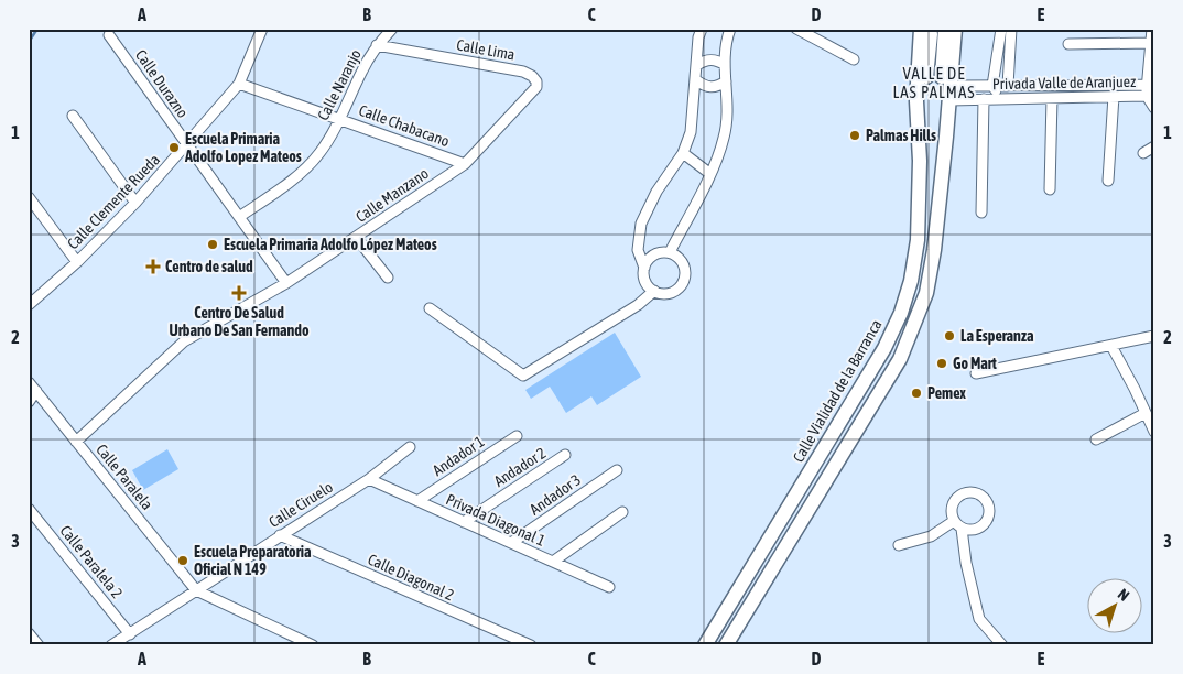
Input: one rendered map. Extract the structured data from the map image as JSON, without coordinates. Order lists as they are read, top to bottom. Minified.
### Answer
{"streets":{"main road":["Calle Vialidad de la Barranca"],"street":["Calle Lima","Privada Valle de Aranjuez","Calle Durazno","Calle Naranjo","Calle Chabacano","Calle Manzano","Calle Clemente Rueda","Andador 1","Andador 2","Calle Paralela","Andador 3","Calle Ciruelo","Privada Diagonal 1","Calle Paralela 2","Calle Diagonal 2"]},"crossings":[["Calle Lima","Calle Naranjo"],["Calle Lima","Calle Manzano"],["Calle Durazno","Calle Naranjo"],["Calle Durazno","Calle Manzano"],["Calle Durazno","Calle Clemente Rueda"],["Calle Naranjo","Calle Chabacano"],["Calle Chabacano","Calle Manzano"],["Calle Chabacano","Calle Clemente Rueda"],["Calle Manzano","Calle Paralela"],["Andador 1","Privada Diagonal 1"],["Andador 2","Privada Diagonal 1"],["Calle Paralela","Calle Ciruelo"],["Andador 3","Privada Diagonal 1"],["Calle Ciruelo","Privada Diagonal 1"],["Calle Ciruelo","Calle Paralela 2"],["Calle Ciruelo","Calle Diagonal 2"]],"districts":["VALLE DE LAS PALMAS"],"places":{"other":["Palmas Hills","Escuela Primaria Adolfo Lopez Mateos","Escuela Primaria Adolfo López Mateos","La Esperanza","Go Mart","Pemex","Escuela Preparatoria Oficial N 149"],"health":["Centro de salud","Centro De Salud Urbano De San Fernando"]},"north":"top right","grid":{"columns":["A","B","C","D","E"],"rows":["1","2","3"]}}
